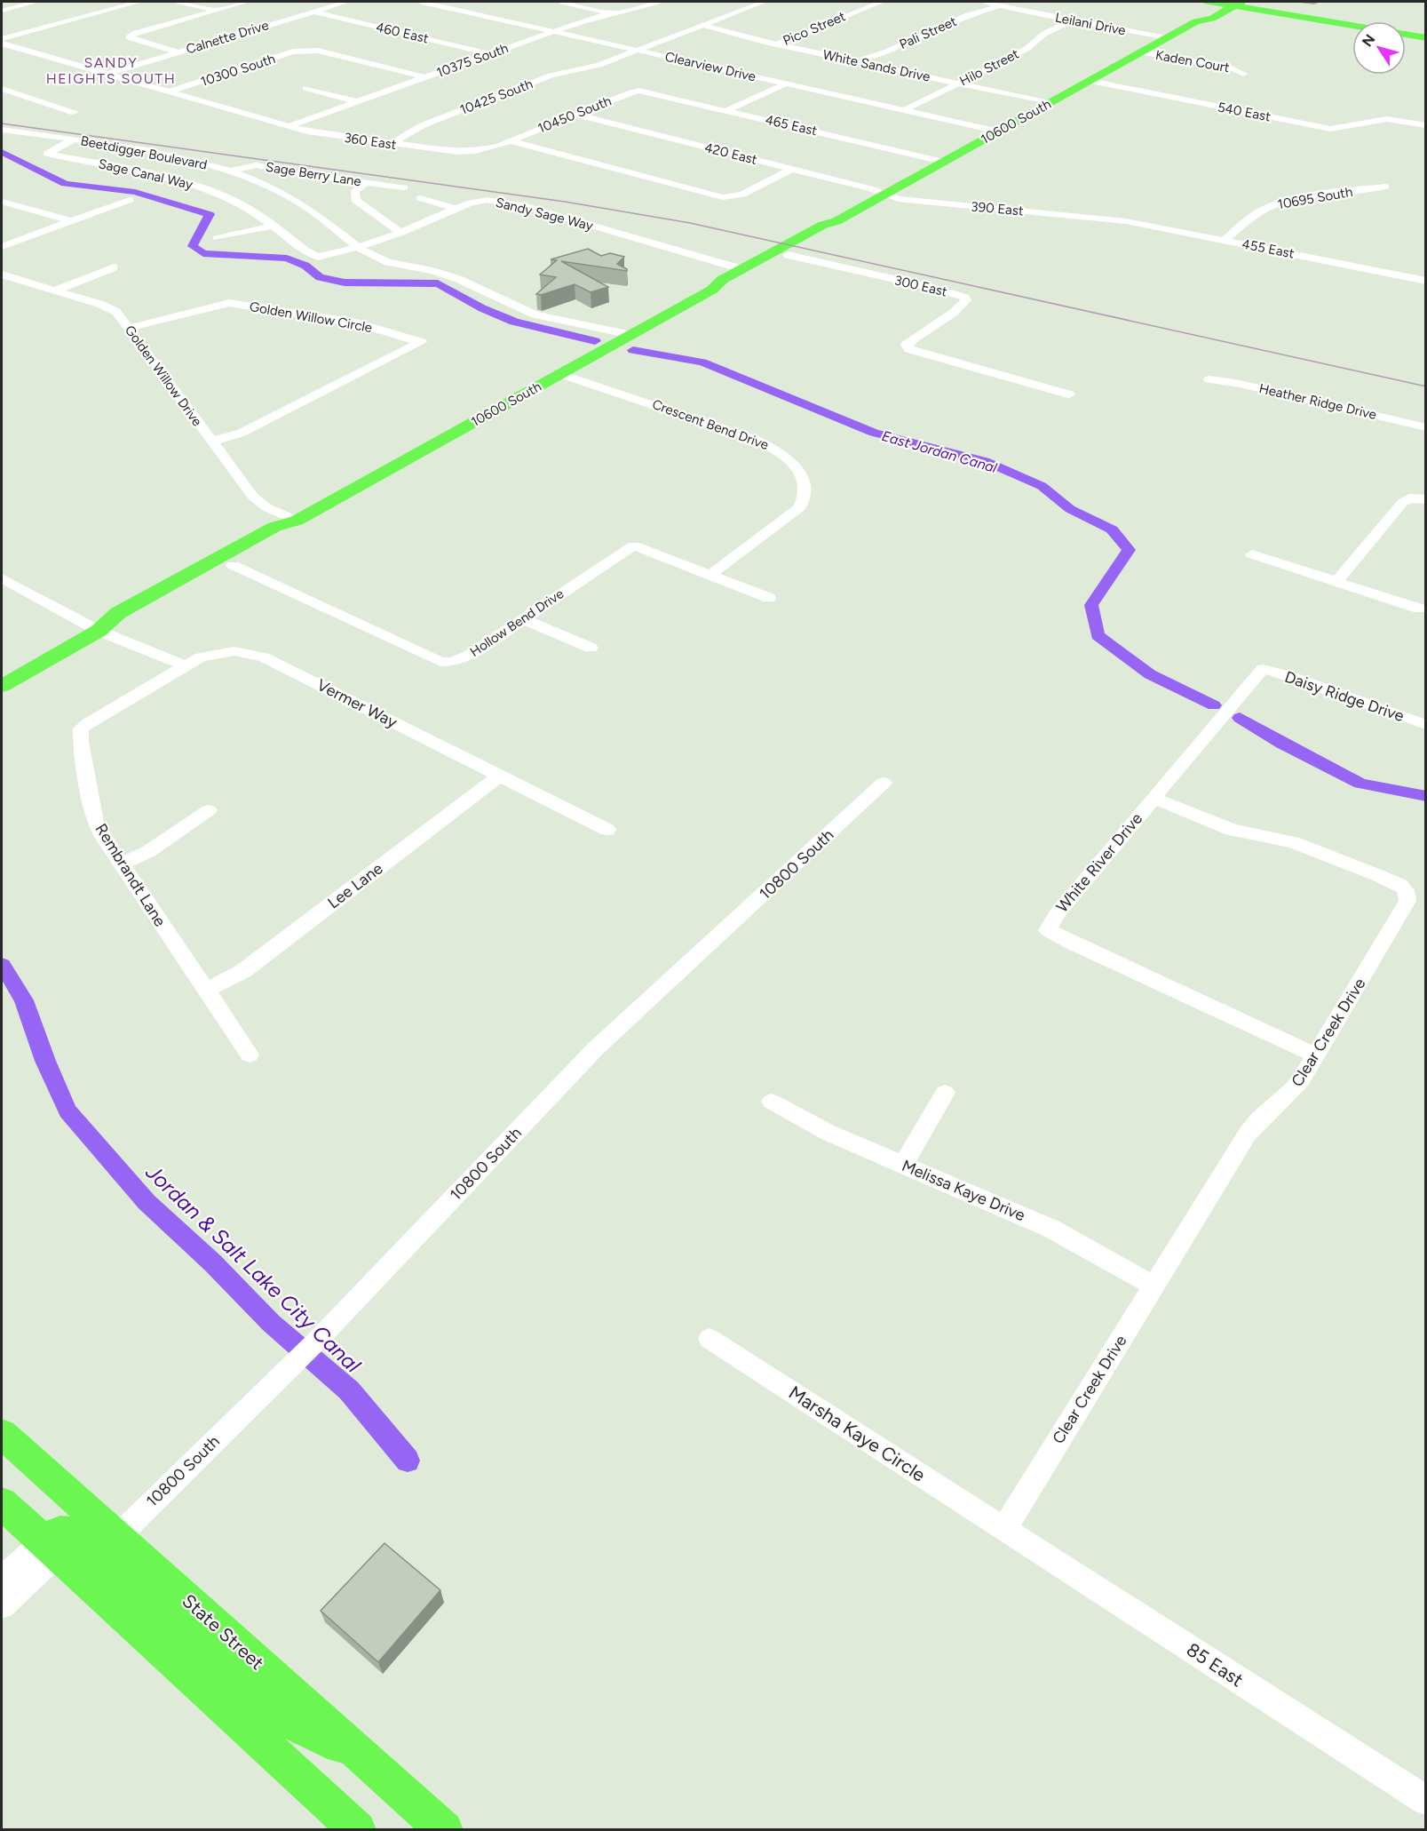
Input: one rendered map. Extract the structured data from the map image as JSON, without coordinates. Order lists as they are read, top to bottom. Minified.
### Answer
{"streets":{"main road":["10600 South"],"street":["Leilani Drive","Pico Street","460 East","Pali Street","Calnette Drive","10375 South","Kaden Court","White Sands Drive","Clearview Drive","Hilo Street","10300 South","10425 South","540 East","10450 South","465 East","360 East","Beetdigger Boulevard","420 East","Sage Canal Way","Sage Berry Lane","10695 South","390 East","Sandy Sage Way","455 East","300 East","Golden Willow Circle","Golden Willow Drive","Heather Ridge Drive","Crescent Bend Drive","Hollow Bend Drive","Daisy Ridge Drive","Vermer Way","White River Drive","10800 South","Rembrandt Lane","Lee Lane","Clear Creek Drive","Melissa Kaye Drive","Marsha Kaye Circle","85 East"]},"crossings":[["Leilani Drive","Pali Street"],["Leilani Drive","Hilo Street"],["Leilani Drive","10600 South"],["Pico Street","White Sands Drive"],["460 East","Calnette Drive"],["460 East","10375 South"],["Pali Street","White Sands Drive"],["Calnette Drive","360 East"],["10375 South","Clearview Drive"],["10375 South","10300 South"],["10375 South","360 East"],["Kaden Court","10600 South"],["White Sands Drive","Hilo Street"],["White Sands Drive","10425 South"],["White Sands Drive","10600 South"],["Clearview Drive","Hilo Street"],["Clearview Drive","10425 South"],["Clearview Drive","10600 South"],["10300 South","360 East"],["10425 South","360 East"],["540 East","10600 South"],["10450 South","465 East"],["10450 South","360 East"],["10450 South","420 East"],["10600 South","465 East"],["10600 South","Beetdigger Boulevard"],["10600 South","420 East"],["10600 South","390 East"],["10600 South","Sandy Sage Way"],["10600 South","300 East"],["10600 South","Golden Willow Drive"],["10600 South","Crescent Bend Drive"],["10600 South","Hollow Bend Drive"],["Beetdigger Boulevard","Sage Canal Way"],["Beetdigger Boulevard","Sage Berry Lane"],["Beetdigger Boulevard","Sandy Sage Way"],["420 East","390 East"],["Sage Canal Way","Sage Berry Lane"],["Sage Canal Way","Sandy Sage Way"],["10695 South","455 East"],["390 East","455 East"],["Golden Willow Circle","Golden Willow Drive"],["Crescent Bend Drive","Hollow Bend Drive"],["Daisy Ridge Drive","White River Drive"],["Vermer Way","Rembrandt Lane"],["Vermer Way","Lee Lane"],["White River Drive","Clear Creek Drive"],["Rembrandt Lane","Lee Lane"],["Clear Creek Drive","Melissa Kaye Drive"],["Clear Creek Drive","Marsha Kaye Circle"],["Clear Creek Drive","85 East"],["Marsha Kaye Circle","85 East"]],"districts":["SANDY HEIGHTS SOUTH"],"water":["East Jordan Canal","Jordan & Salt Lake City Canal"],"north":"top left"}
